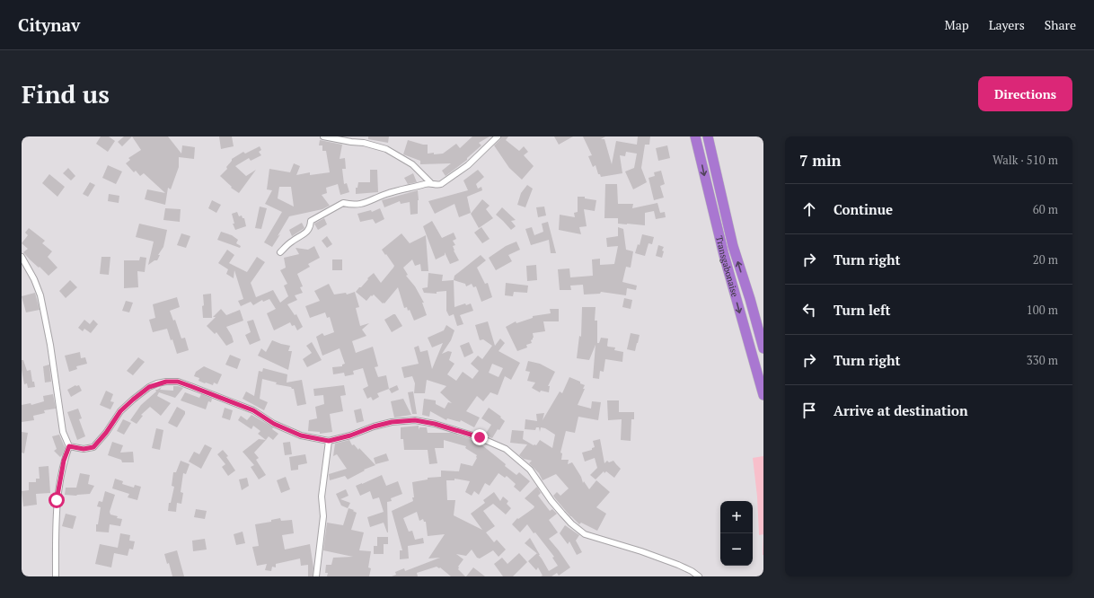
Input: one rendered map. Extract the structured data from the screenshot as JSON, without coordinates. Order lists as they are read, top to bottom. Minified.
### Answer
{"streets":{"highway":["Transgabonaise"]},"page":{"header":"Citynav","nav":["Map","Layers","Share"],"buttons":"Directions","title":"Find us","heading":["7 min","Walk · 510 m"],"list":[["Continue","60 m"],["Turn right","20 m"],["Turn left","100 m"],["Turn right","330 m"],"Arrive at destination"],"map_buttons":["+","−"]}}
